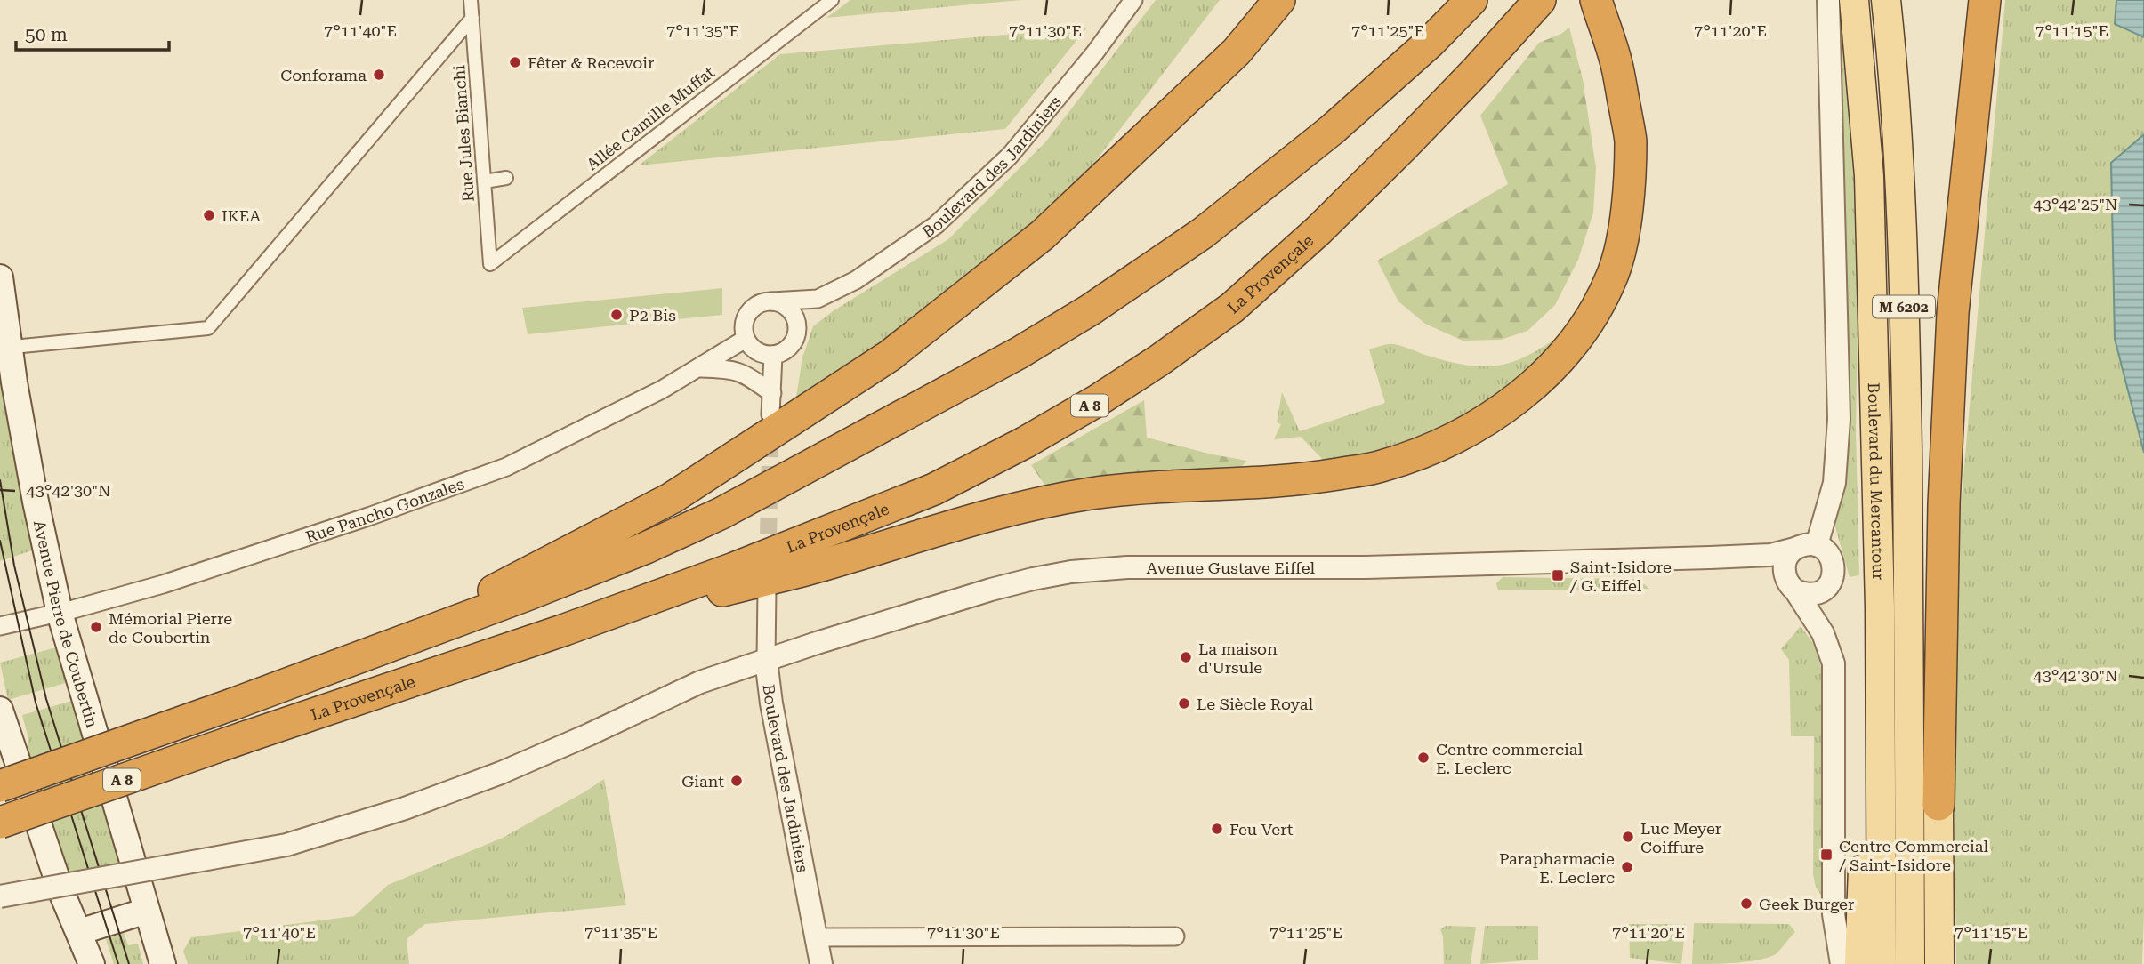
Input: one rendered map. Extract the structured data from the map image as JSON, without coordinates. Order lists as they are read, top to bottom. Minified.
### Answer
{"streets":{"highway":["La Provençale","A 8"],"main road":["M 6202","Boulevard du Mercantour","Avenue Pierre de Coubertin"],"street":["Allée Camille Muffat","Rue Jules Bianchi","Boulevard des Jardiniers","Rue Pancho Gonzales","Avenue Gustave Eiffel"]},"crossings":[["Allée Camille Muffat","Rue Jules Bianchi"],["Boulevard des Jardiniers","Rue Pancho Gonzales"],["Boulevard des Jardiniers","Avenue Gustave Eiffel"],["Rue Pancho Gonzales","Avenue Pierre de Coubertin"]],"places":{"other":["Fêter & Recevoir","Conforama","IKEA","P2 Bis","Mémorial Pierre de Coubertin","La maison d'Ursule","Le Siècle Royal","Centre commercial E. Leclerc","Giant","Feu Vert","Luc Meyer Coiffure","Parapharmacie E. Leclerc","Geek Burger"],"transit":["Saint-Isidore / G. Eiffel","Centre Commercial / Saint-Isidore"]},"scale_bar":"50 m","coordinates":["7°11'40\"E","7°11'35\"E","7°11'30\"E","7°11'25\"E","7°11'20\"E","7°11'15\"E","43°42'25\"N","43°42'30\"N"]}
